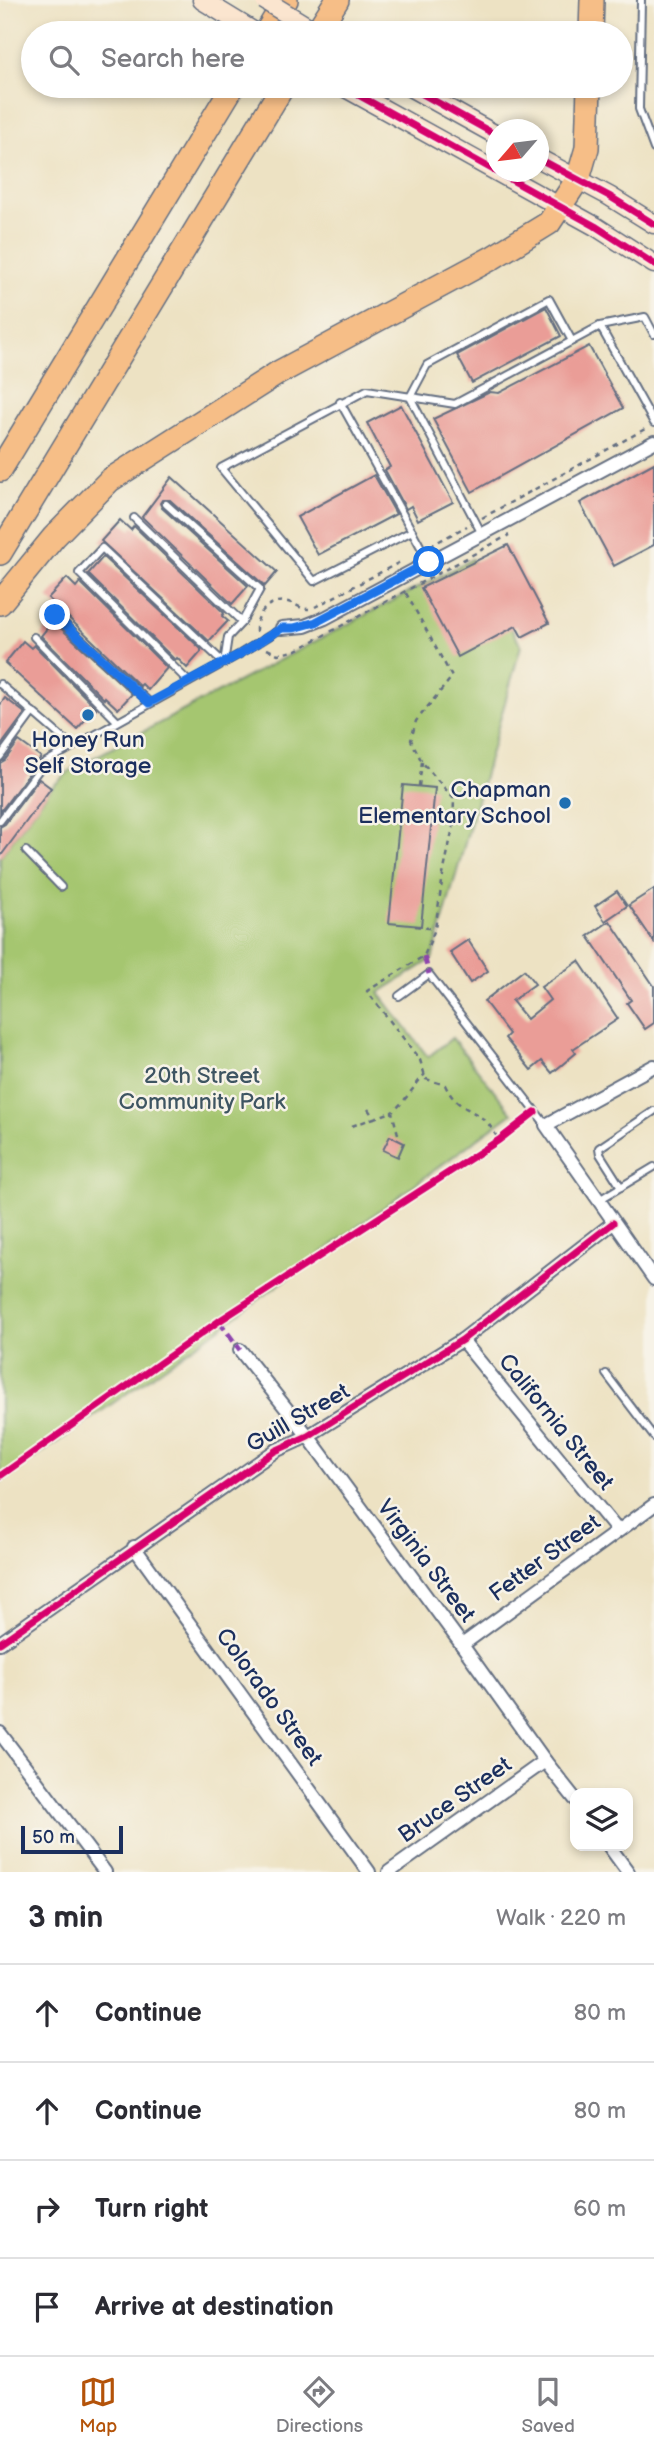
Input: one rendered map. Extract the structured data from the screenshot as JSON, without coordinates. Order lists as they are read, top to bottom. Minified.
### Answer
{"streets":{"street":["Guill Street","California Street","Fetter Street","Virginia Street","Colorado Street","Bruce Street"]},"crossings":[["Guill Street","California Street"],["Guill Street","Virginia Street"],["Guill Street","Colorado Street"],["California Street","Fetter Street"],["Fetter Street","Virginia Street"],["Virginia Street","Bruce Street"]],"parks":["20th Street Community Park"],"places":["Honey Run Self Storage","Chapman Elementary School"],"scale_bar":"50 m","north":"bottom left","page":{"search":"Search here","scale":"50 m","heading":["3 min","Walk · 220 m"],"list":[["Continue","80 m"],["Continue","80 m"],["Turn right","60 m"],"Arrive at destination"],"nav":["Map","Directions","Saved"]}}
